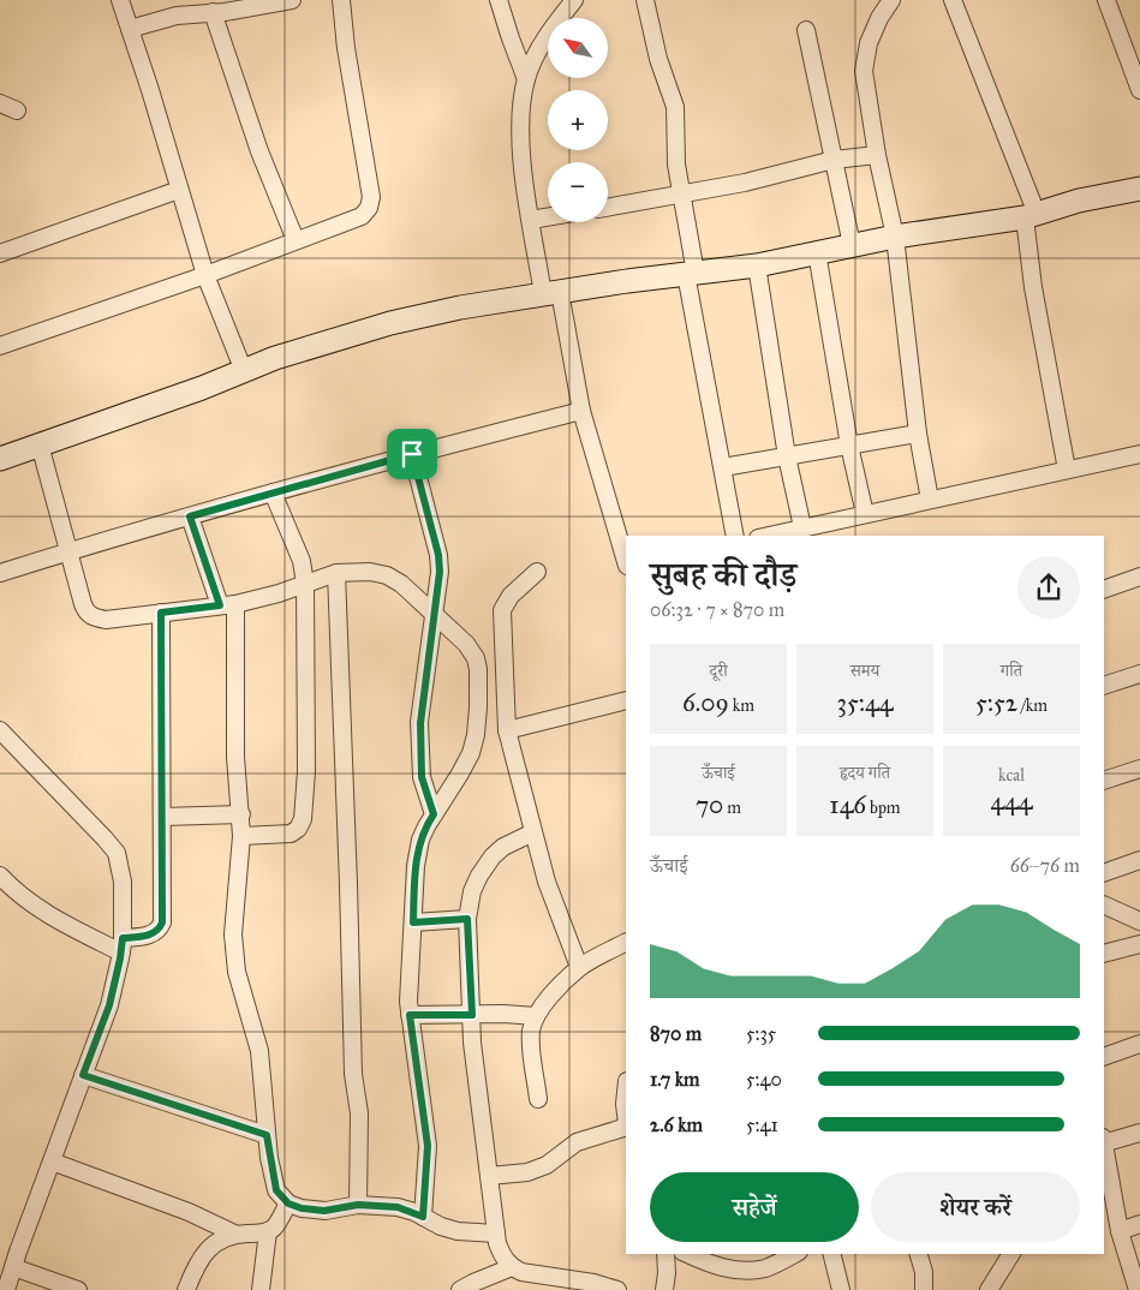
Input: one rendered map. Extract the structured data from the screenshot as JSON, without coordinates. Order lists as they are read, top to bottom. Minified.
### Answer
{"north":"top left","page":{"map_buttons":["+","−"],"heading":["सुबह की दौड़","06:32 · 7 × 870 m"],"stats":[["दूरी","6.09 km"],["समय","35:44"],["गति","5:52 /km"],["ऊँचाई","70 m"],["हृदय गति","146 bpm"],["kcal","444"]],"chart":["ऊँचाई","66–76 m"],"list":[{"name":"870 m","note":"5:35"},{"name":"1.7 km","note":"5:40"},{"name":"2.6 km","note":"5:41"}],"buttons":["सहेजें","शेयर करें"]}}
